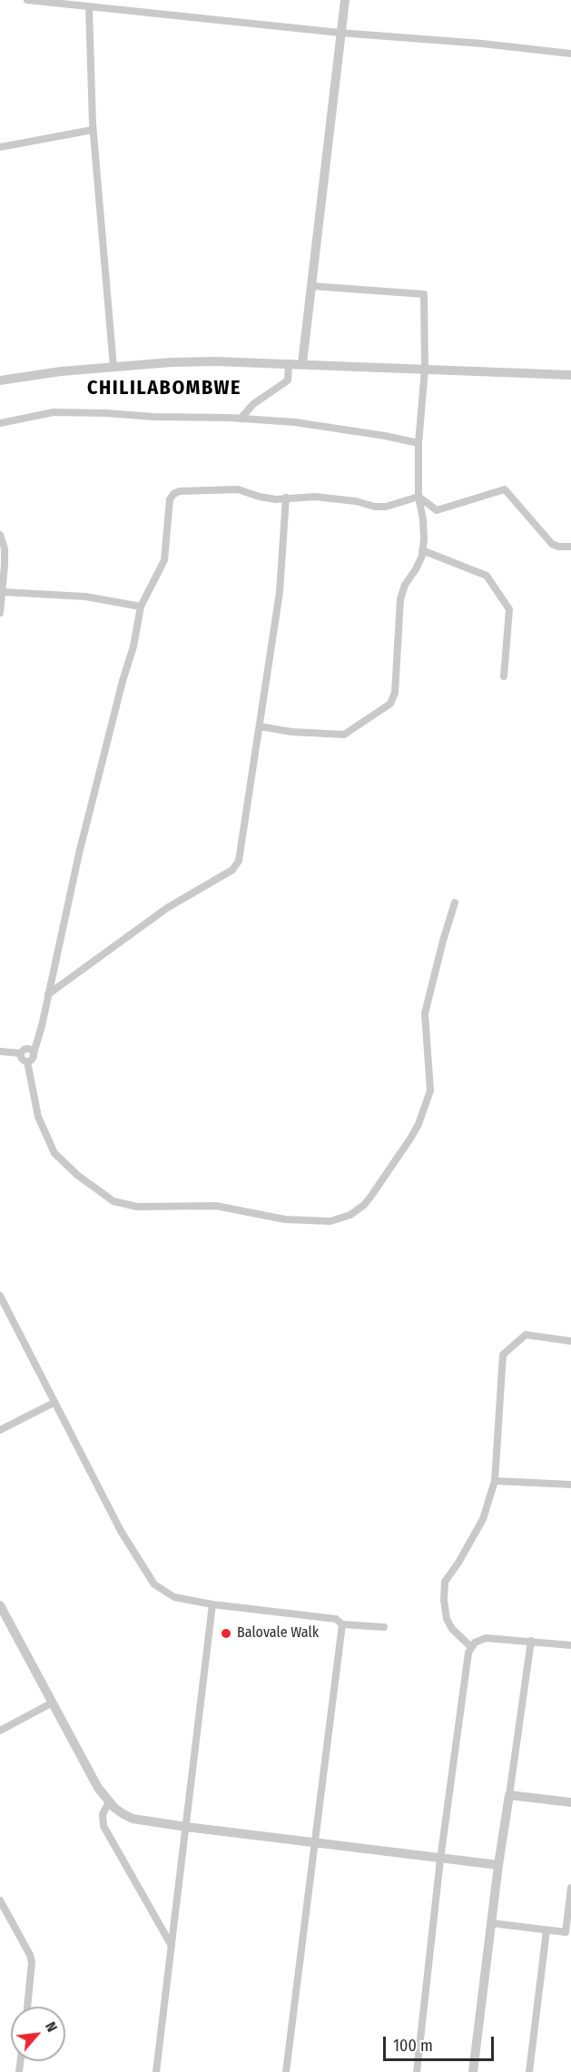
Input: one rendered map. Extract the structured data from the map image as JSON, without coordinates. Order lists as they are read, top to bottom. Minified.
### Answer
{"districts":["CHILILABOMBWE"],"places":["Balovale Walk"],"scale_bar":"100 m","north":"top right"}
